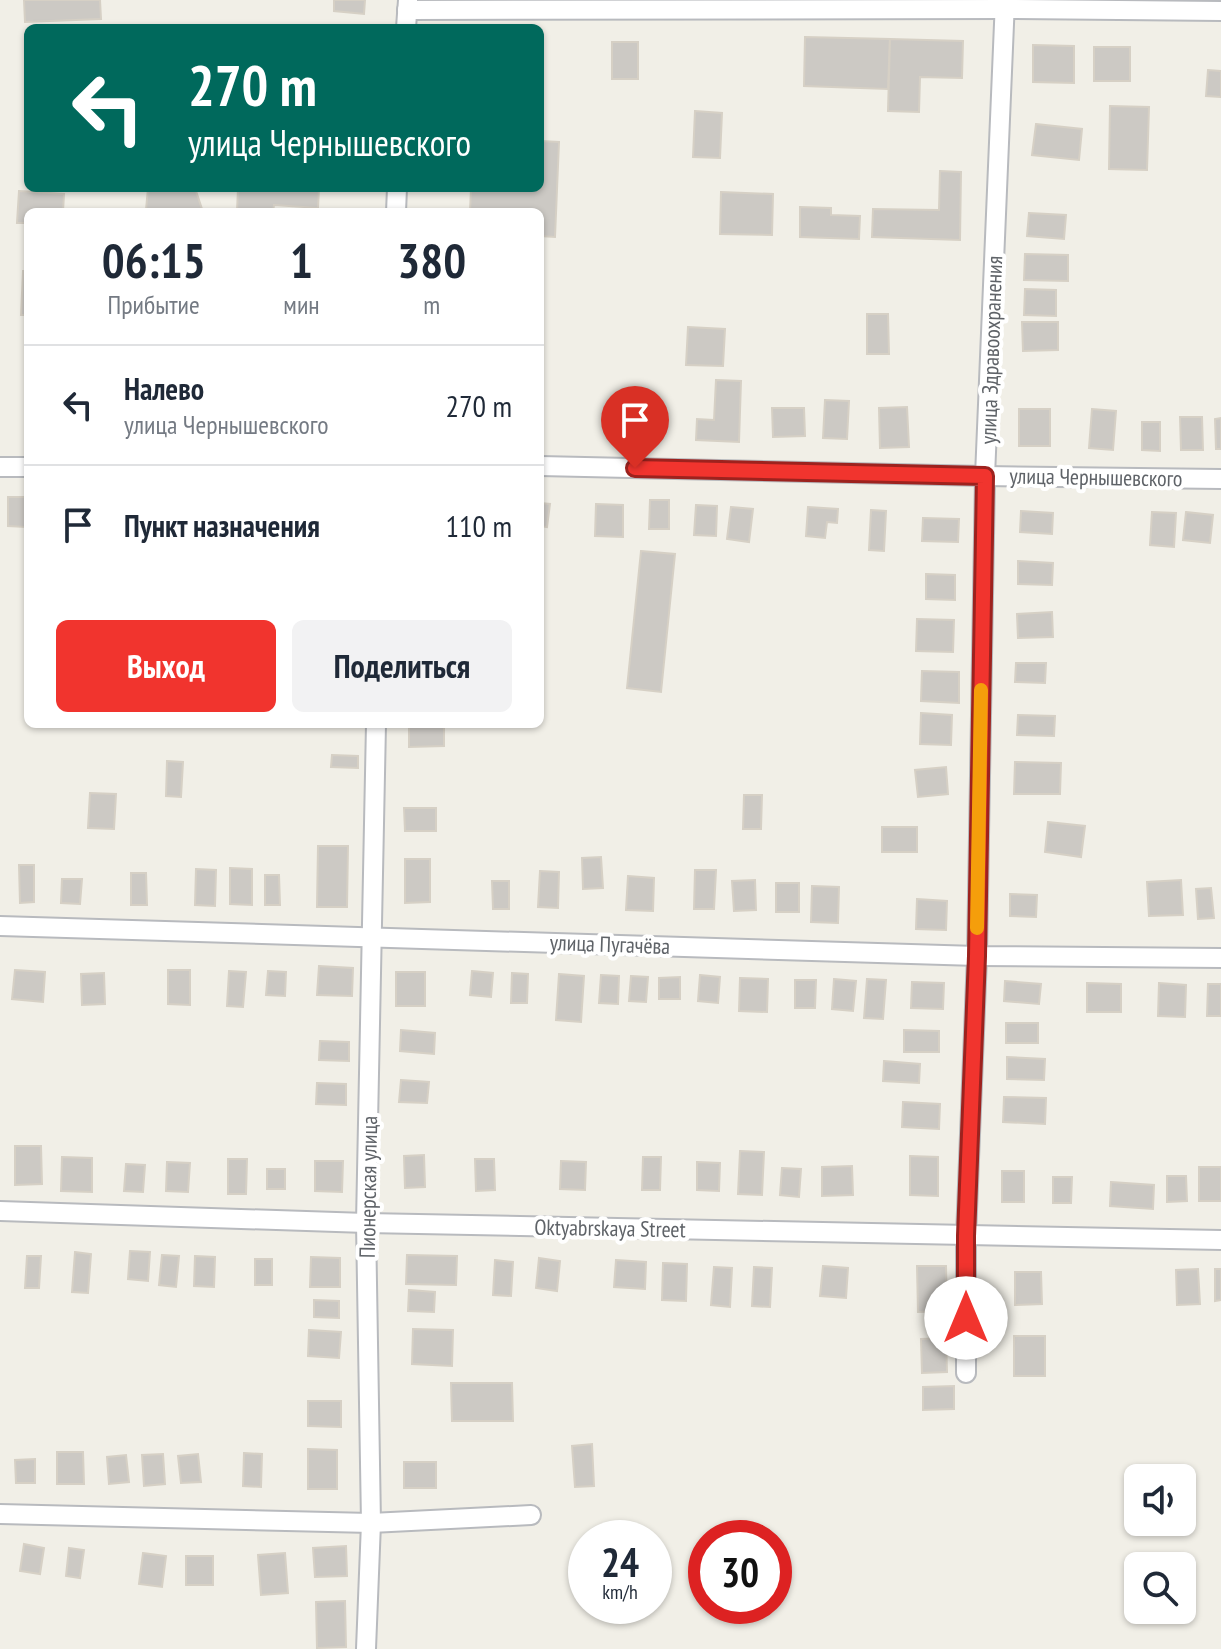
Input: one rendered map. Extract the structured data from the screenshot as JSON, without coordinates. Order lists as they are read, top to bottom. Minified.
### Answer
{"streets":{"street":["улица Здравоохранения","улица Чернышевского","улица Пугачёва","Пионерская улица","Oktyabrskaya Street"]},"crossings":[["улица Здравоохранения","улица Чернышевского"],["улица Здравоохранения","улица Пугачёва"],["улица Здравоохранения","Oktyabrskaya Street"],["улица Пугачёва","Пионерская улица"],["Пионерская улица","Oktyabrskaya Street"]],"page":{"turn":["270 m","улица Чернышевского"],"eta":["06:15","Прибытие","1","мин","380","m"],"list":[{"name":"Налево","note":"улица Чернышевского","value":"270 m"},{"name":"Пункт назначения","value":"110 m"}],"buttons":["Выход","Поделиться"],"speed":"24 km/h","limit":"30"}}
